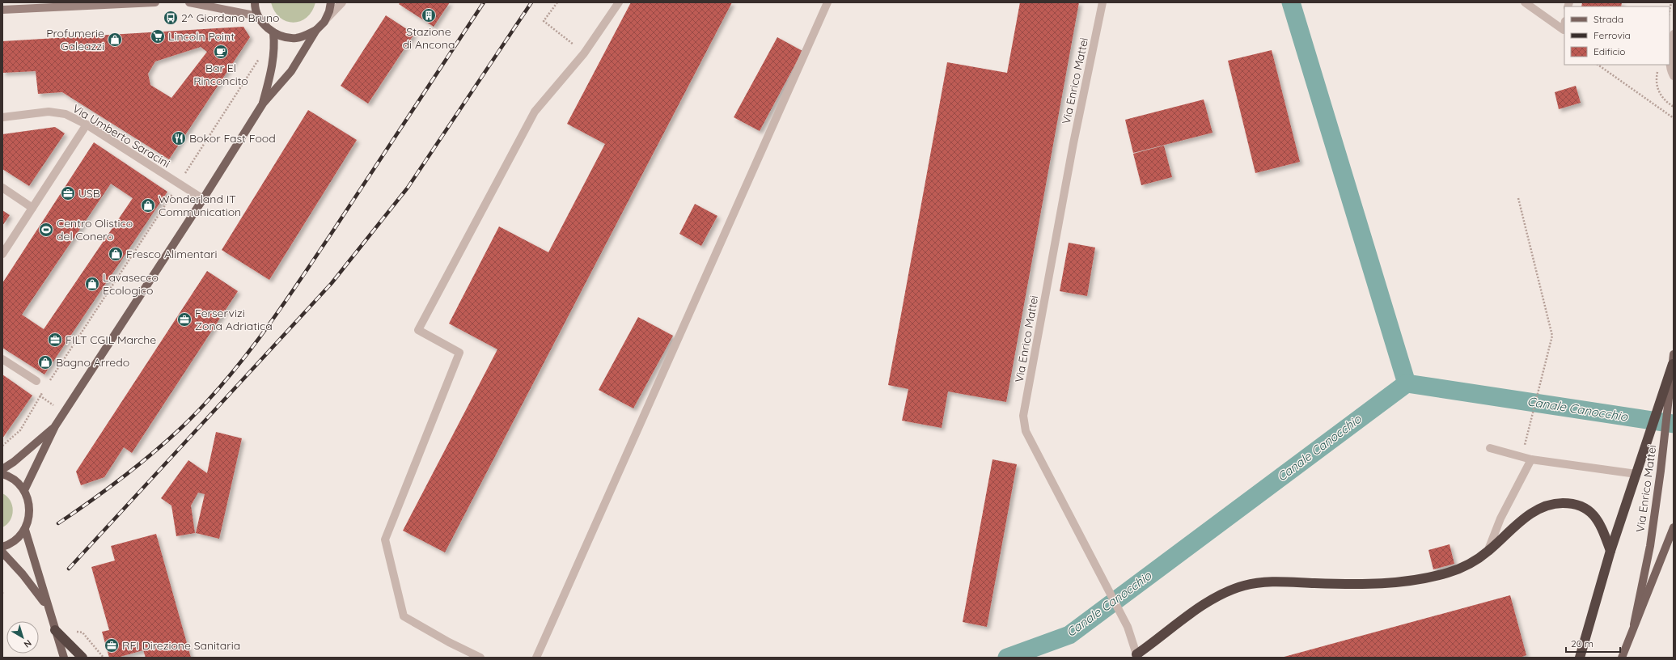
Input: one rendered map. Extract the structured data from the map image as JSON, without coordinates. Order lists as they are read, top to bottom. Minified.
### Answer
{"streets":{"main road":["Via Enrico Mattei"],"street":["Via Umberto Saracini"]},"water":["Canale Canocchio"],"places":{"building":["Stazione di Ancona"],"bus stop":["2^ Giordano Bruno"],"supermarket":["Lincoln Point"],"shop":["Profumerie Galeazzi","Wonderland IT Communication","Fresco Alimentari","Lavasecco Ecologico","Bagno Arredo"],"cafe":["Bar El Rinconcito"],"restaurant":["Bokor Fast Food"],"office":["USB","Ferservizi Zona Adriatica","FILT CGIL Marche","RFI Direzione Sanitaria"],"sports":["Centro Olistico del Conero"]},"legend":["Strada","Ferrovia","Edificio"],"scale_bar":"20 m","north":"bottom right"}
